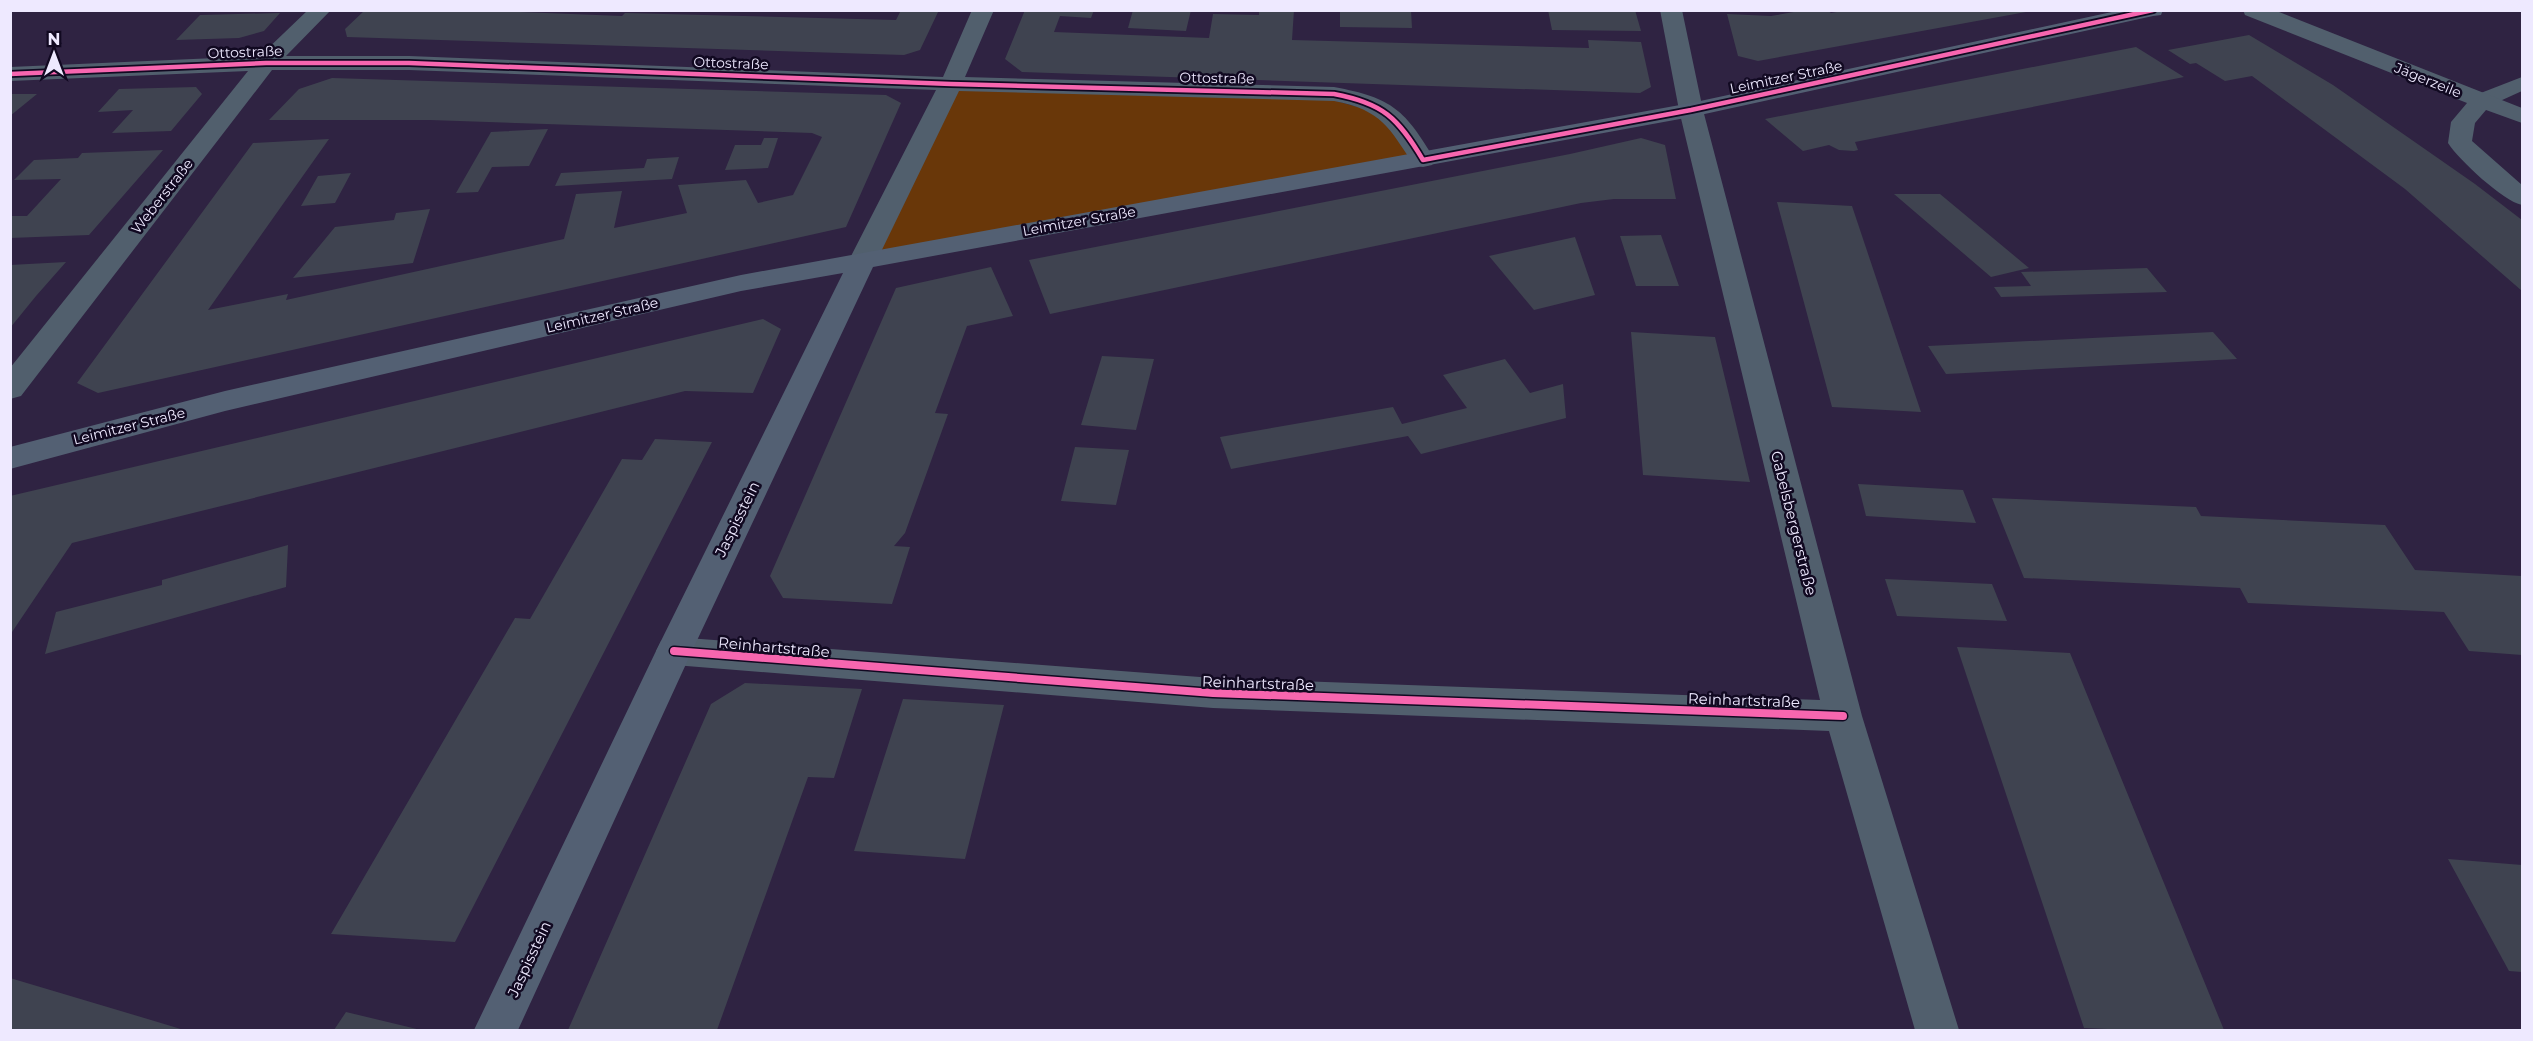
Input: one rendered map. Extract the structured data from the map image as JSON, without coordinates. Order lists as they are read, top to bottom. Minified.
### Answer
{"streets":{"street":["Ottostraße","Leimitzer Straße","Jägerzeile","Weberstraße","Jaspisstein","Gabelsbergerstraße","Reinhartstraße"]},"crossings":[["Ottostraße","Leimitzer Straße"],["Ottostraße","Weberstraße"],["Ottostraße","Jaspisstein"],["Leimitzer Straße","Jaspisstein"],["Leimitzer Straße","Gabelsbergerstraße"],["Jaspisstein","Reinhartstraße"],["Gabelsbergerstraße","Reinhartstraße"]],"north":"top"}
